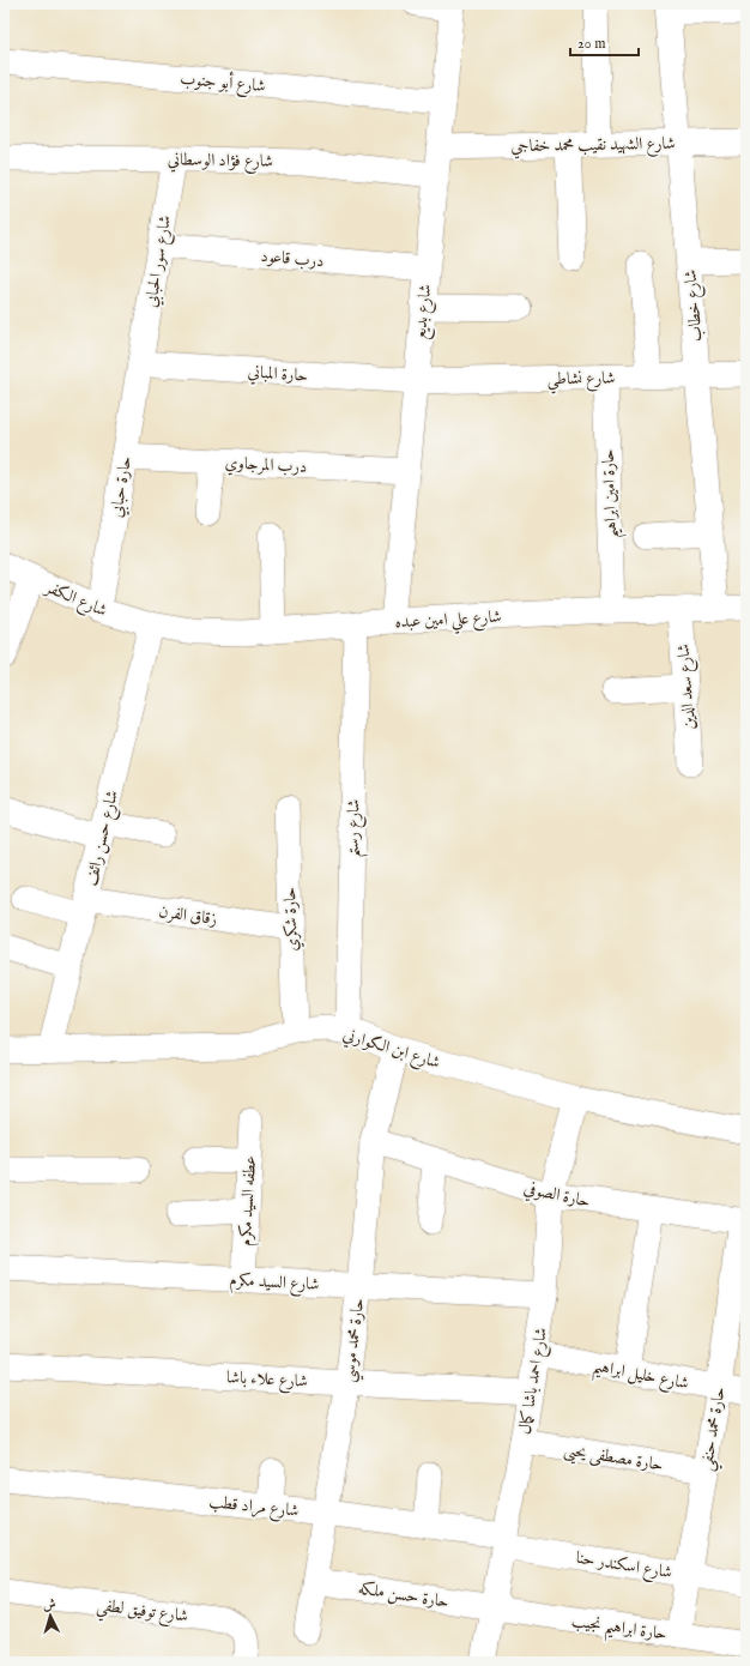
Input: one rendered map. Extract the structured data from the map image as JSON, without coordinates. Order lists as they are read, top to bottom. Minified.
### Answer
{"streets":{"street":["شارع أبو جنوب","شارع الشهيد نقيب محمد خفاجي","شارع فؤاد الوسطاني","درب قاعود","شارع سور الحبابي","شارع خطاب","شارع بديع","حارة المباني","شارع نشاطي","درب المرجاوي","حارة حبابي","حارة امين ابراهيم","شارع الكفر","شارع علي امين عبده","شارع سعد الدين","شارع رستم","شارع حسن رائف","زقاق الفرن","حارة شكري","شارع ابن الكوارني","حارة الصوفي","عطفه السيد مكرم","شارع السيد مكرم","حارة محمد موسي","شارع خليل ابراهيم","شارع علاء باشا","شارع احمد باشا كمال","حارة محمد حنفي","حارة مصطفى يحيى","شارع مراد قطب","شارع اسكندر حنا","حارة حسن ملكه","شارع توفيق لطفي","حارة ابراهيم نجيب"]},"crossings":[["شارع أبو جنوب","شارع بديع"],["شارع الشهيد نقيب محمد خفاجي","شارع خطاب"],["شارع الشهيد نقيب محمد خفاجي","شارع بديع"],["شارع فؤاد الوسطاني","شارع سور الحبابي"],["شارع فؤاد الوسطاني","شارع بديع"],["درب قاعود","شارع سور الحبابي"],["درب قاعود","شارع بديع"],["شارع سور الحبابي","حارة المباني"],["شارع سور الحبابي","حارة حبابي"],["شارع خطاب","شارع نشاطي"],["شارع خطاب","شارع علي امين عبده"],["شارع بديع","حارة المباني"],["شارع بديع","شارع نشاطي"],["شارع بديع","درب المرجاوي"],["شارع بديع","شارع علي امين عبده"],["حارة المباني","شارع نشاطي"],["حارة المباني","حارة حبابي"],["شارع نشاطي","حارة امين ابراهيم"],["درب المرجاوي","حارة حبابي"],["حارة حبابي","شارع الكفر"],["حارة امين ابراهيم","شارع علي امين عبده"],["شارع الكفر","شارع علي امين عبده"],["شارع الكفر","شارع حسن رائف"],["شارع علي امين عبده","شارع سعد الدين"],["شارع علي امين عبده","شارع رستم"],["شارع علي امين عبده","شارع حسن رائف"],["شارع رستم","شارع ابن الكوارني"],["شارع حسن رائف","زقاق الفرن"],["شارع حسن رائف","شارع ابن الكوارني"],["زقاق الفرن","حارة شكري"],["حارة شكري","شارع ابن الكوارني"],["شارع ابن الكوارني","حارة محمد موسي"],["شارع ابن الكوارني","شارع احمد باشا كمال"],["حارة الصوفي","حارة محمد موسي"],["حارة الصوفي","شارع احمد باشا كمال"],["حارة الصوفي","حارة محمد حنفي"],["عطفه السيد مكرم","شارع السيد مكرم"],["شارع السيد مكرم","حارة محمد موسي"],["شارع السيد مكرم","شارع احمد باشا كمال"],["حارة محمد موسي","شارع علاء باشا"],["حارة محمد موسي","شارع مراد قطب"],["حارة محمد موسي","حارة حسن ملكه"],["شارع خليل ابراهيم","شارع احمد باشا كمال"],["شارع خليل ابراهيم","حارة محمد حنفي"],["شارع علاء باشا","شارع احمد باشا كمال"],["شارع احمد باشا كمال","حارة مصطفى يحيى"],["شارع احمد باشا كمال","شارع مراد قطب"],["شارع احمد باشا كمال","شارع اسكندر حنا"],["شارع احمد باشا كمال","حارة حسن ملكه"],["شارع احمد باشا كمال","حارة ابراهيم نجيب"],["حارة محمد حنفي","حارة مصطفى يحيى"],["حارة محمد حنفي","شارع اسكندر حنا"],["حارة محمد حنفي","حارة ابراهيم نجيب"],["شارع مراد قطب","شارع اسكندر حنا"],["حارة حسن ملكه","حارة ابراهيم نجيب"]],"scale_bar":"20 m","north":"top"}
